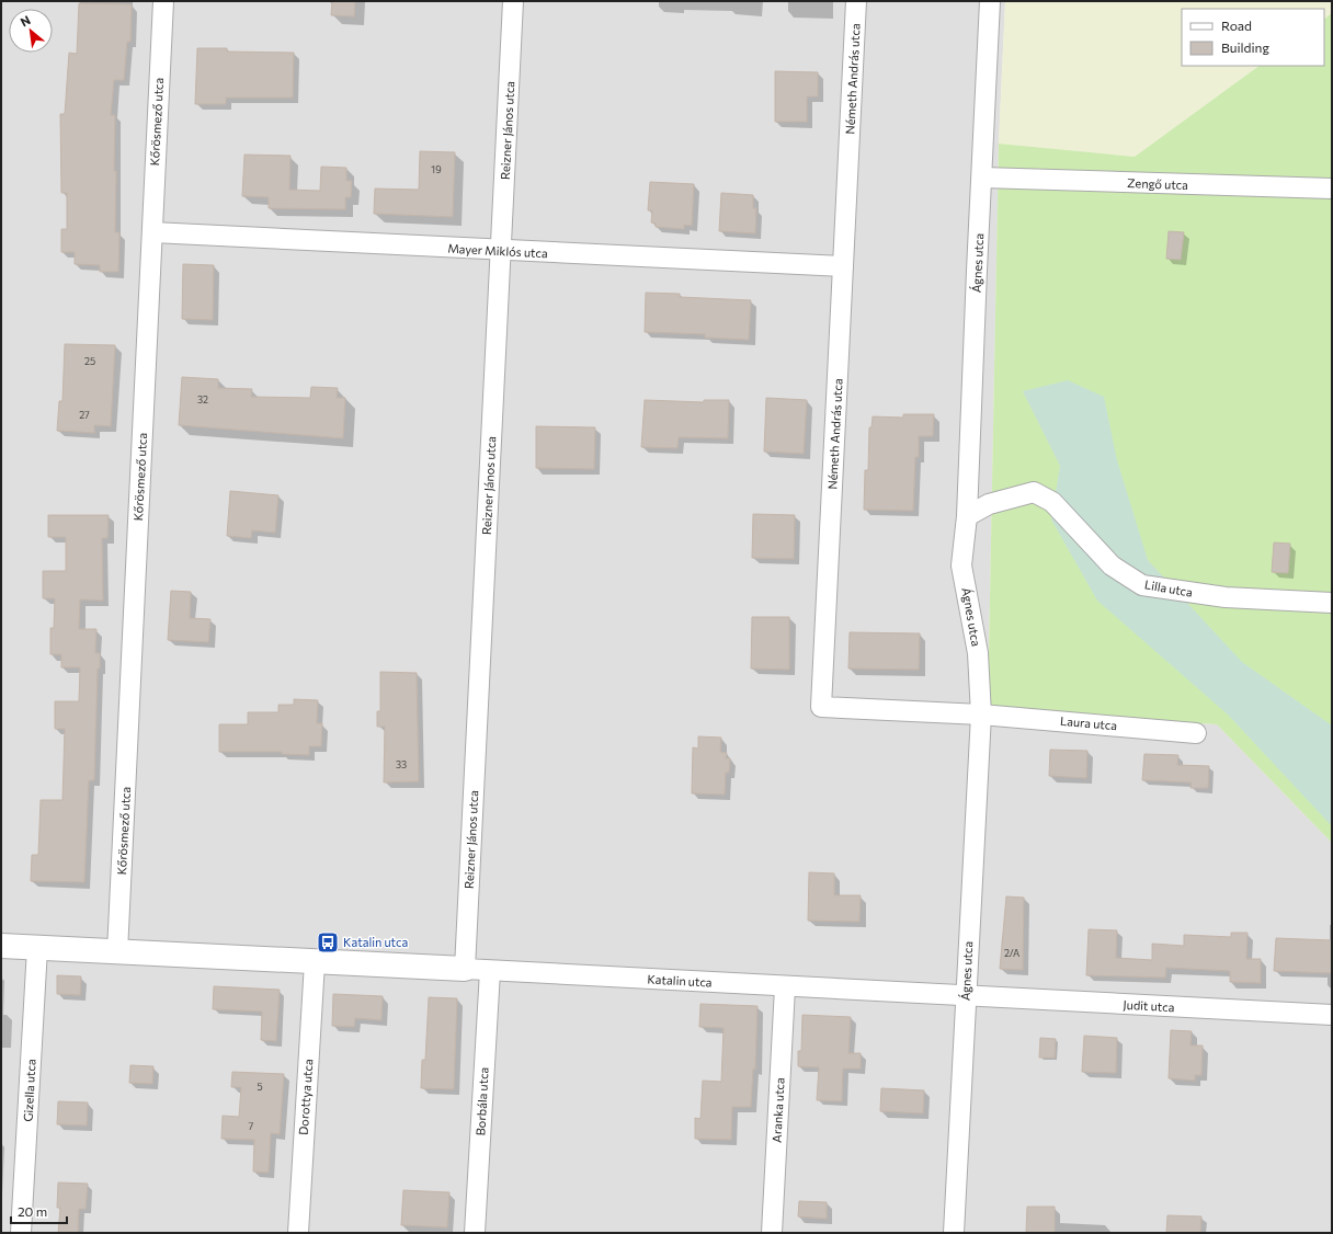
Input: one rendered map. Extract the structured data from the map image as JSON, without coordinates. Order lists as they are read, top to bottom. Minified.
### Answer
{"streets":{"street":["Németh András utca","Kőrösmező utca","Reizner János utca","Zengő utca","Mayer Miklós utca","Ágnes utca","Lilla utca","Laura utca","Katalin utca","Judit utca","Gizella utca","Dorottya utca","Borbála utca","Aranka utca"]},"crossings":[["Németh András utca","Mayer Miklós utca"],["Németh András utca","Ágnes utca"],["Németh András utca","Laura utca"],["Kőrösmező utca","Mayer Miklós utca"],["Kőrösmező utca","Katalin utca"],["Reizner János utca","Mayer Miklós utca"],["Reizner János utca","Katalin utca"],["Zengő utca","Ágnes utca"],["Ágnes utca","Lilla utca"],["Ágnes utca","Laura utca"],["Ágnes utca","Katalin utca"],["Ágnes utca","Judit utca"],["Katalin utca","Judit utca"],["Katalin utca","Gizella utca"],["Katalin utca","Dorottya utca"],["Katalin utca","Borbála utca"],["Katalin utca","Aranka utca"]],"places":{"bus stop":["Katalin utca"]},"house_numbers":["19","25","32","27","33","2/A","5","7"],"legend":["Road","Building"],"scale_bar":"20 m","north":"top left"}
